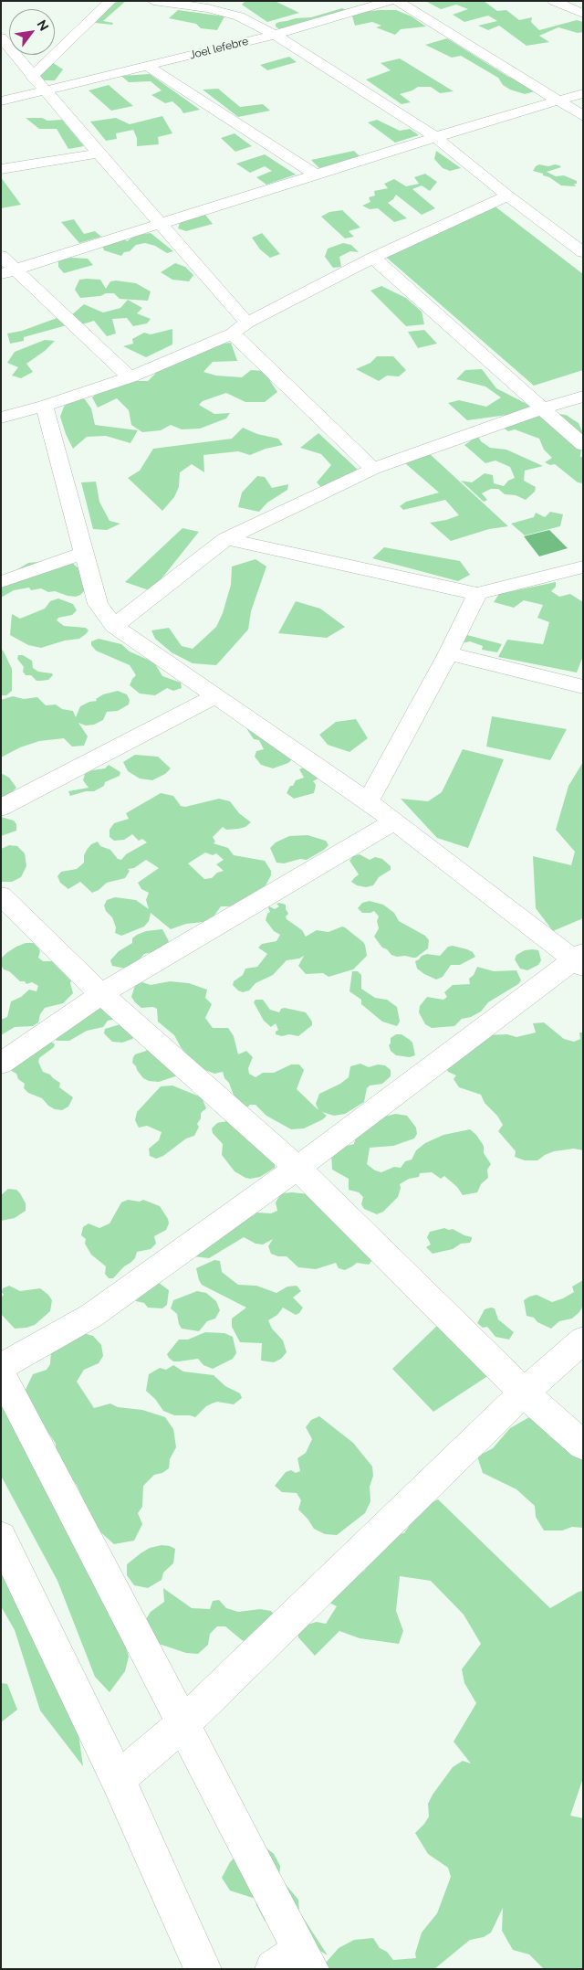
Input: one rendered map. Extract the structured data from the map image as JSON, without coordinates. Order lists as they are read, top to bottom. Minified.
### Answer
{"streets":{"street":["Joel lefebre"]},"north":"top right"}
